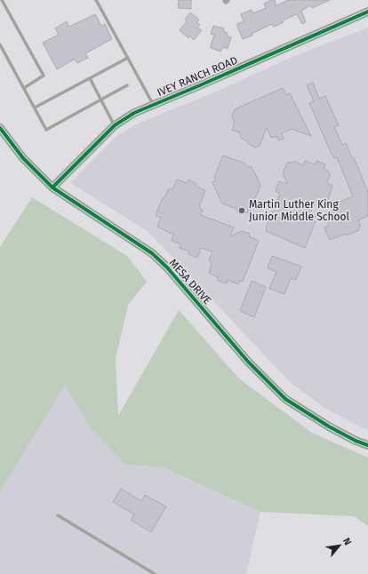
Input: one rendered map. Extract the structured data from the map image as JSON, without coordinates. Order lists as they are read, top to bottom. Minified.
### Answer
{"streets":{"main road":["IVEY RANCH ROAD","MESA DRIVE"]},"crossings":[["IVEY RANCH ROAD","MESA DRIVE"]],"places":["Martin Luther King Junior Middle School"],"north":"top right"}
